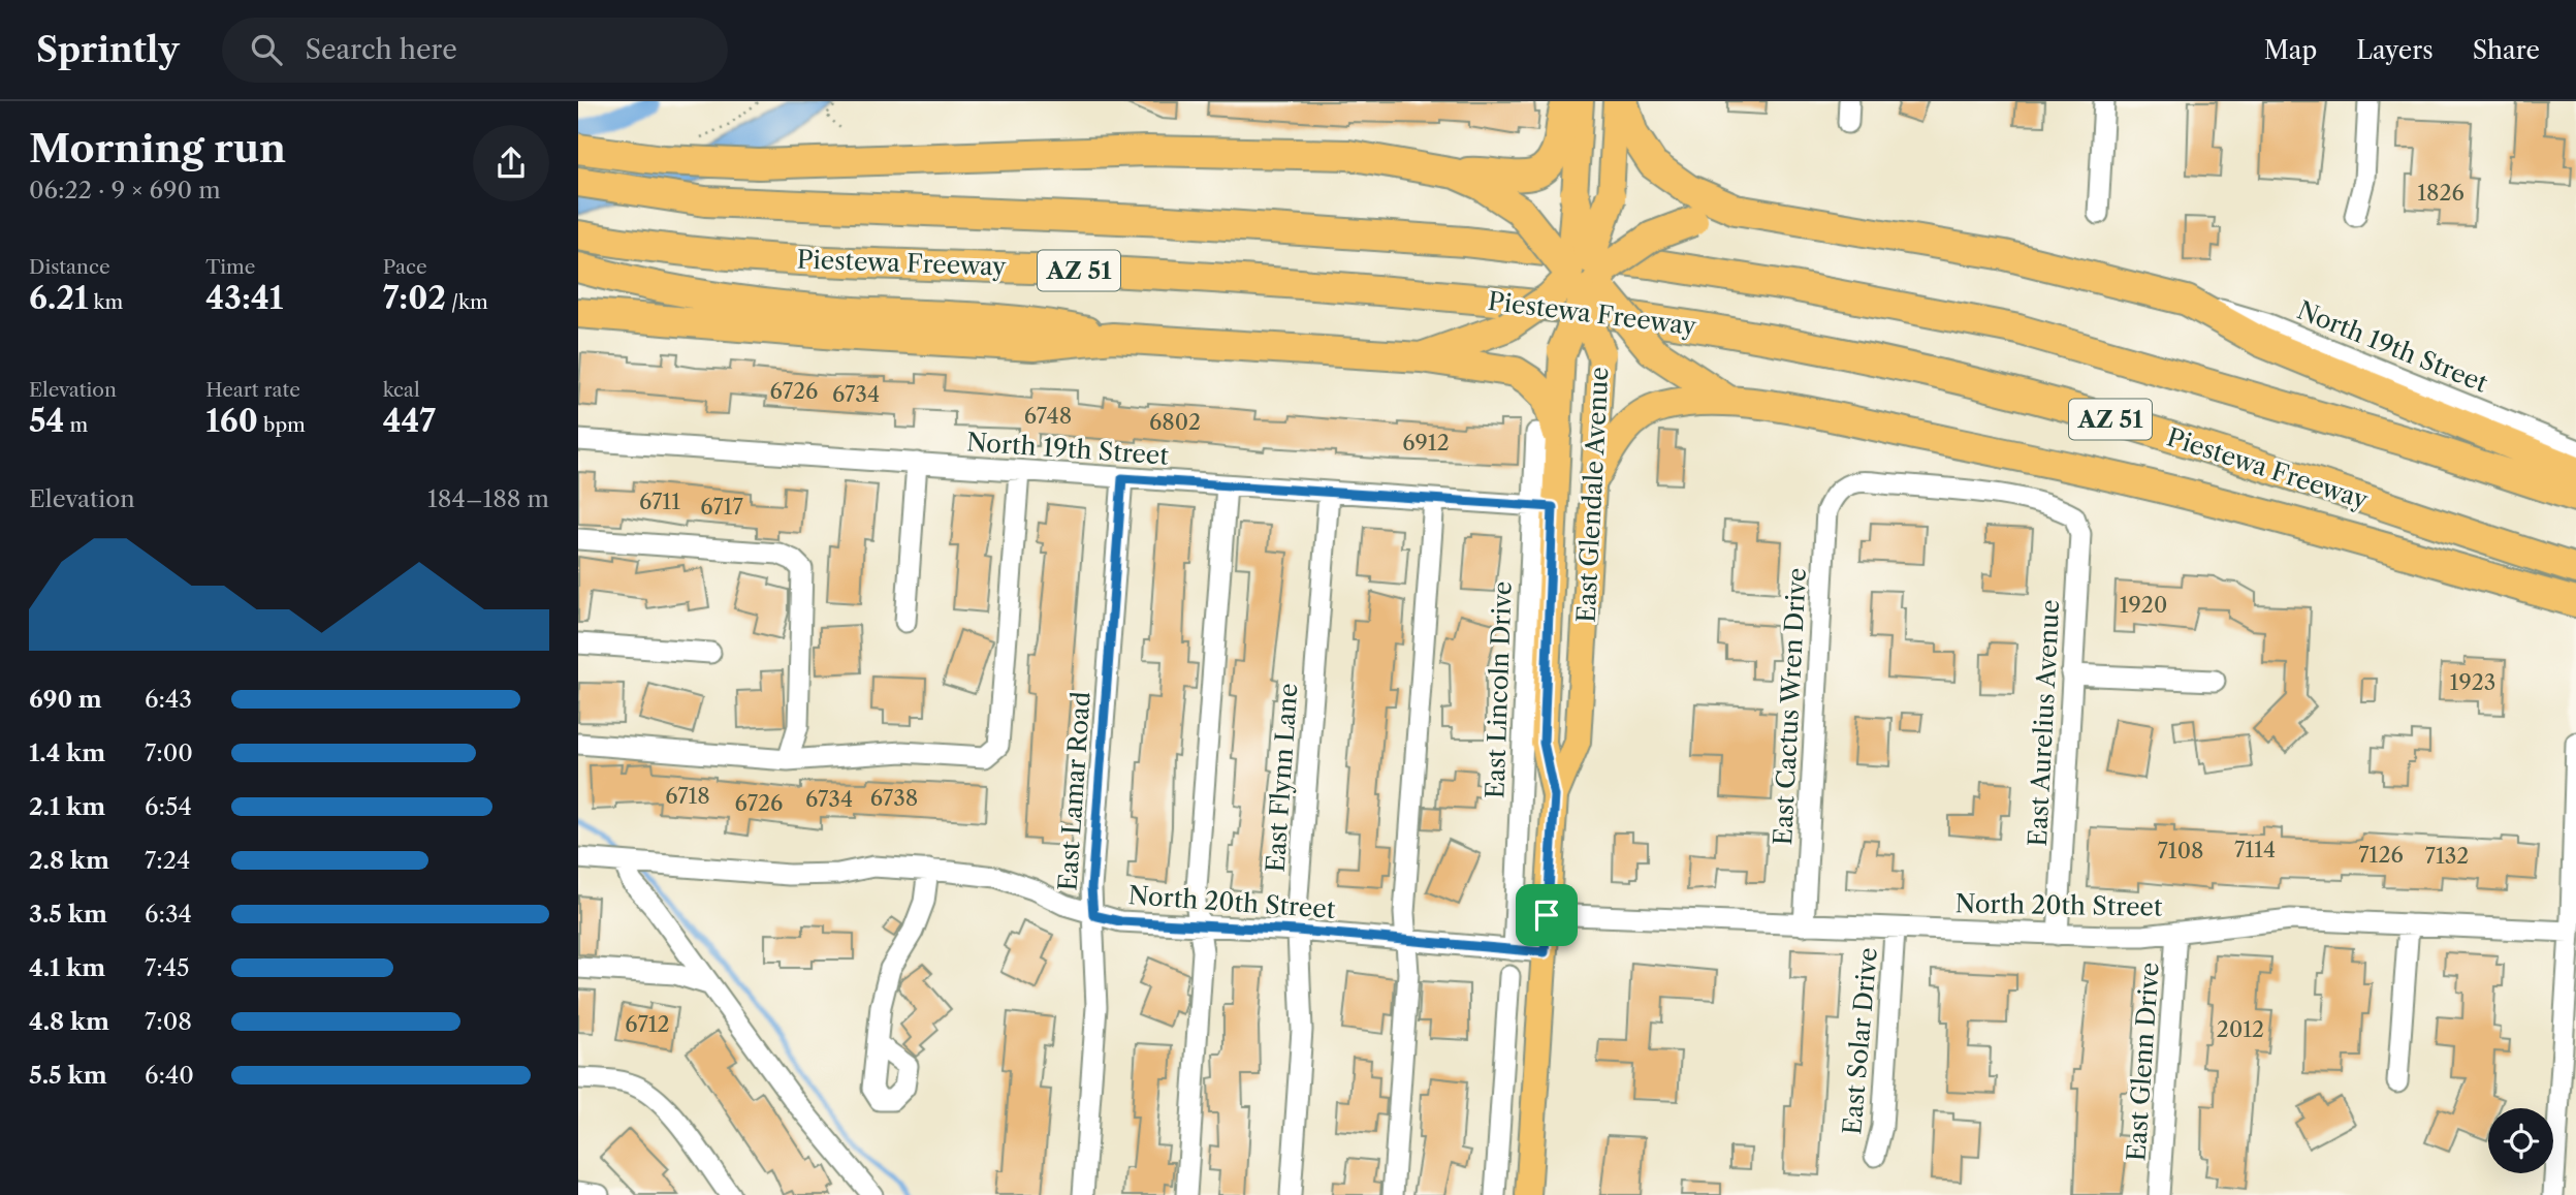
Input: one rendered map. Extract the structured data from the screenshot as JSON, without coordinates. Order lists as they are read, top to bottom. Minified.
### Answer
{"streets":{"highway":["Piestewa Freeway","AZ 51"],"main road":["East Glendale Avenue"],"street":["North 19th Street","East Lincoln Drive","East Cactus Wren Drive","East Aurelius Avenue","East Flynn Lane","East Lamar Road","North 20th Street","East Solar Drive","East Glenn Drive"]},"crossings":[["North 19th Street","East Glendale Avenue"],["North 19th Street","East Lincoln Drive"],["North 19th Street","East Flynn Lane"],["North 19th Street","East Lamar Road"],["East Glendale Avenue","East Lincoln Drive"],["East Glendale Avenue","North 20th Street"],["East Lincoln Drive","North 20th Street"],["East Cactus Wren Drive","East Aurelius Avenue"],["East Cactus Wren Drive","North 20th Street"],["East Aurelius Avenue","North 20th Street"],["East Flynn Lane","North 20th Street"],["East Lamar Road","North 20th Street"],["North 20th Street","East Solar Drive"],["North 20th Street","East Glenn Drive"]],"house_numbers":["1826","6726","6734","6748","6802","6912","6711","6717","1920","1923","6718","6738","6734","6726","7114","7108","7126","7132","6712","2012"],"page":{"header":"Sprintly","search":"Search here","nav":["Map","Layers","Share"],"heading":["Morning run","06:22 · 9 × 690 m"],"stats":[["Distance","6.21 km"],["Time","43:41"],["Pace","7:02 /km"],["Elevation","54 m"],["Heart rate","160 bpm"],["kcal","447"]],"chart":["Elevation","184–188 m"],"list":[{"name":"690 m","note":"6:43"},{"name":"1.4 km","note":"7:00"},{"name":"2.1 km","note":"6:54"},{"name":"2.8 km","note":"7:24"},{"name":"3.5 km","note":"6:34"},{"name":"4.1 km","note":"7:45"},{"name":"4.8 km","note":"7:08"},{"name":"5.5 km","note":"6:40"}]}}
